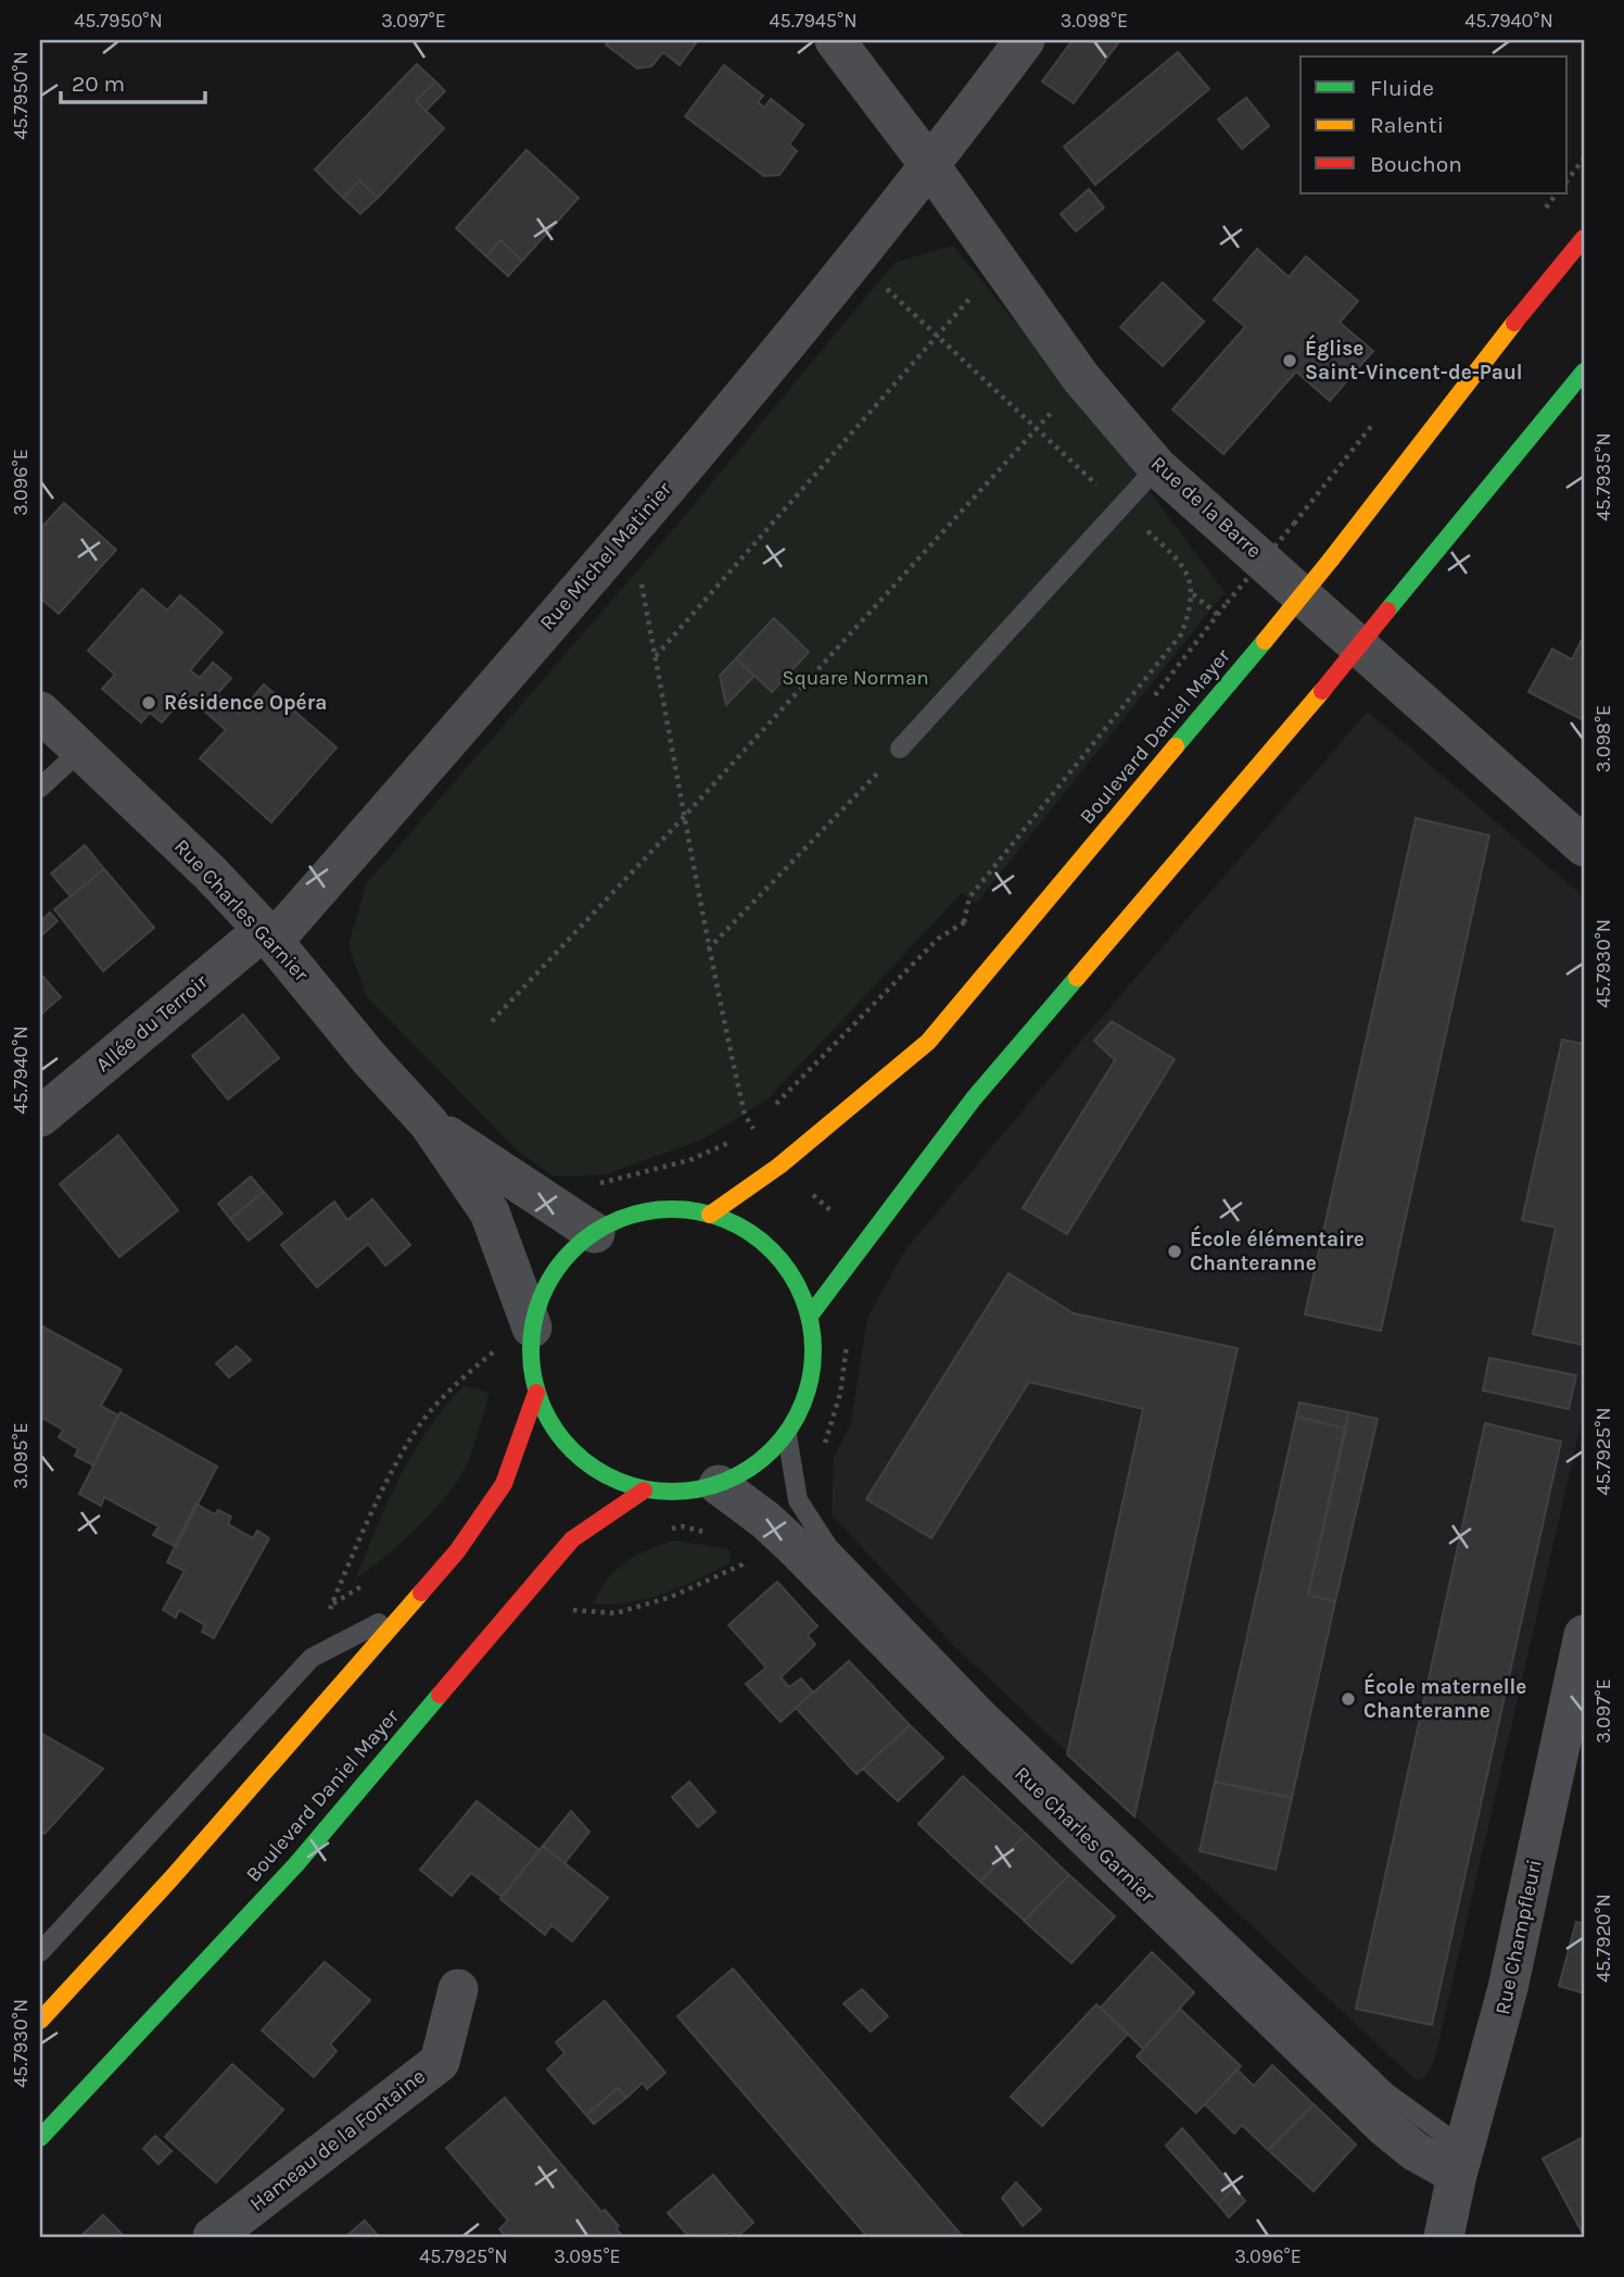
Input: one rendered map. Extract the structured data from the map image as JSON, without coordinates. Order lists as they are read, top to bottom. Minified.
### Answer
{"streets":{"main road":["Boulevard Daniel Mayer"],"street":["Rue de la Barre","Rue Michel Matinier","Rue Charles Garnier","Allée du Terroir","Rue Champfleuri","Hameau de la Fontaine"]},"crossings":[["Rue de la Barre","Rue Michel Matinier"],["Rue Michel Matinier","Rue Charles Garnier"],["Rue Michel Matinier","Allée du Terroir"],["Rue Charles Garnier","Allée du Terroir"],["Rue Charles Garnier","Rue Champfleuri"]],"parks":["Square Norman"],"places":["Église Saint-Vincent-de-Paul","Résidence Opéra","École élémentaire Chanteranne","École maternelle Chanteranne"],"legend":["Fluide","Ralenti","Bouchon"],"scale_bar":"20 m","coordinates":["45.7950°N","3.097°E","45.7945°N","3.098°E","45.7940°N","45.7935°N","3.096°E","45.7930°N","45.7925°N","3.095°E","45.7920°N"]}
